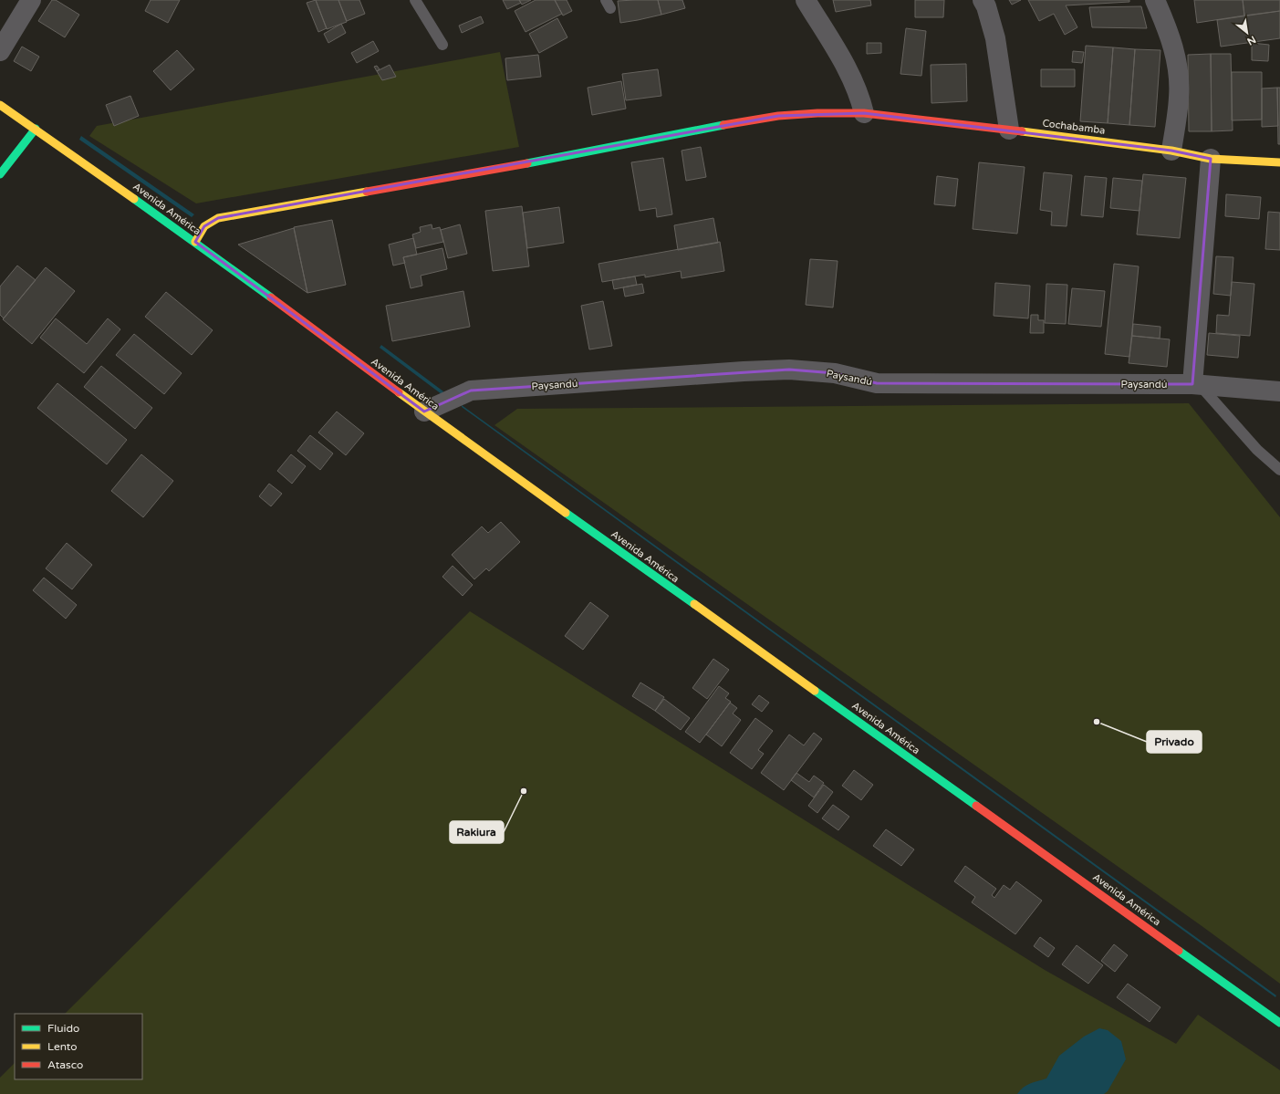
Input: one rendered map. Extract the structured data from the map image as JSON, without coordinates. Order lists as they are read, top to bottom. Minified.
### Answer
{"streets":{"main road":["Cochabamba","Avenida América"],"street":["Paysandú"]},"crossings":[["Cochabamba","Avenida América"],["Avenida América","Paysandú"]],"places":["Privado","Rakiura"],"legend":["Fluido","Lento","Atasco"],"north":"bottom right"}
